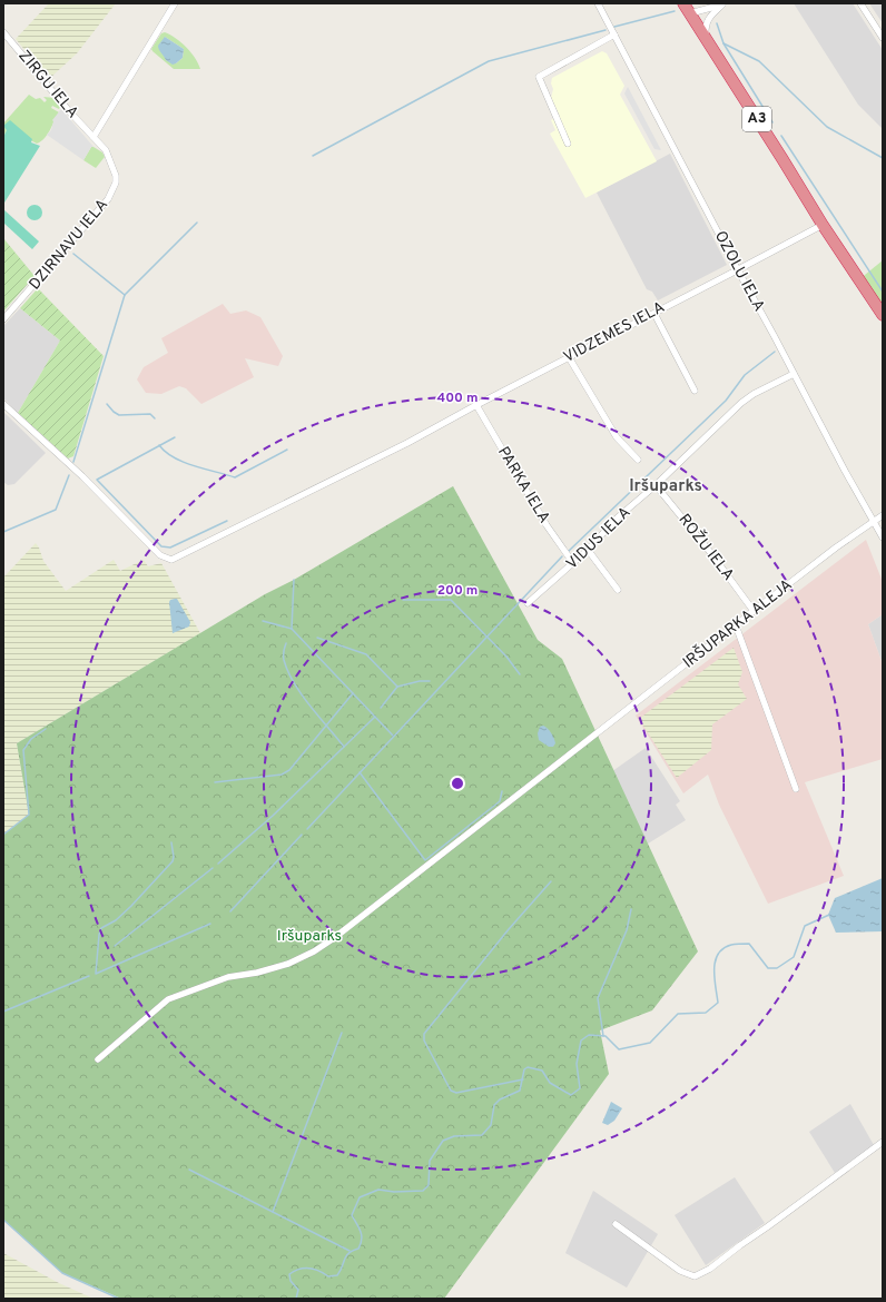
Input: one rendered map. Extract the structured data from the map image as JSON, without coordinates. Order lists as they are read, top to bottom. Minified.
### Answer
{"streets":{"highway":["A3"],"street":["ZIRGU IELA","DZIRNAVU IELA","OZOLU IELA","VIDZEMES IELA","PARKA IELA","VIDUS IELA","ROŽU IELA","IRŠUPARKA ALEJA"]},"crossings":[["ZIRGU IELA","DZIRNAVU IELA"],["A3","VIDZEMES IELA"],["OZOLU IELA","VIDZEMES IELA"],["OZOLU IELA","VIDUS IELA"],["OZOLU IELA","IRŠUPARKA ALEJA"],["VIDZEMES IELA","PARKA IELA"],["PARKA IELA","VIDUS IELA"],["VIDUS IELA","ROŽU IELA"],["ROŽU IELA","IRŠUPARKA ALEJA"]],"districts":["Iršuparks"],"parks":["Iršuparks"],"rings":["400 m","200 m"]}
